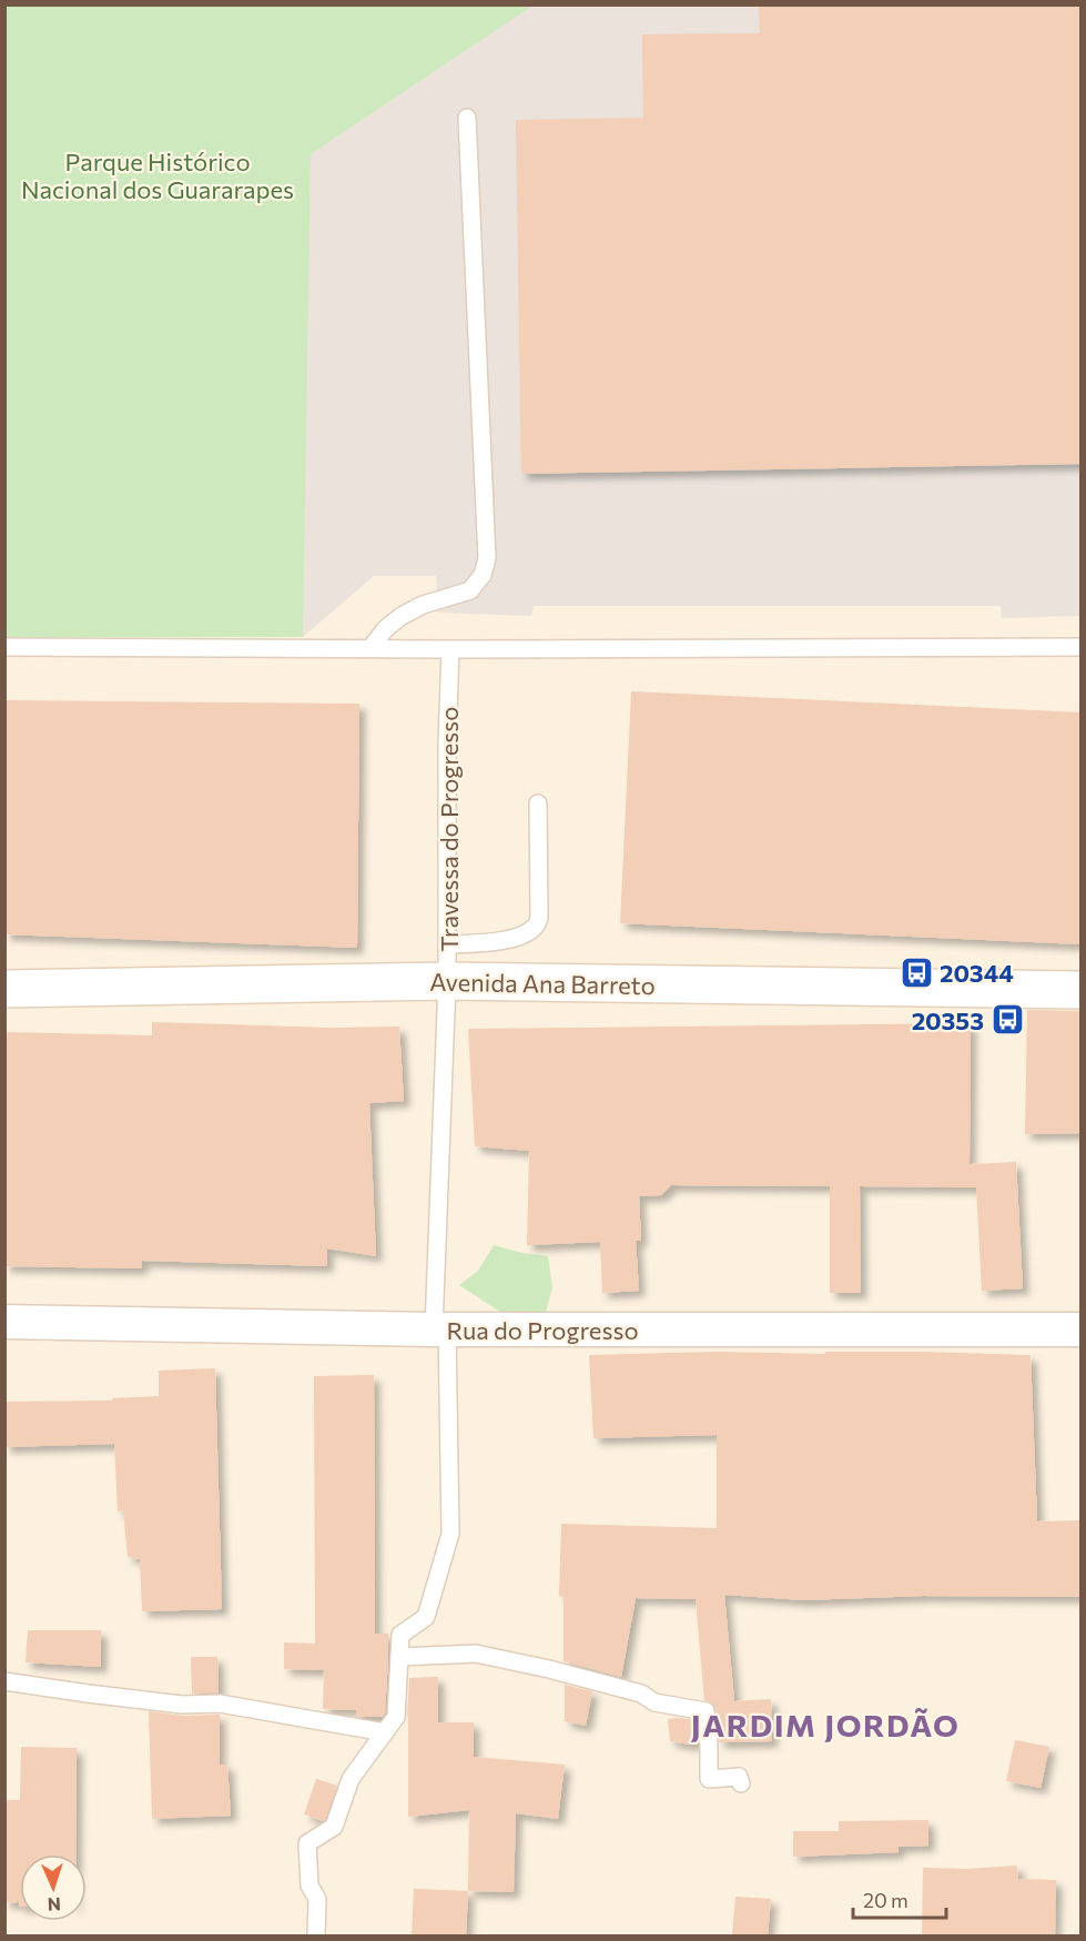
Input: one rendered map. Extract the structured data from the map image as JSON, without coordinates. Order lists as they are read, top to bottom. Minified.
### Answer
{"streets":{"street":["Avenida Ana Barreto","Rua do Progresso"],"lane":["Travessa do Progresso"]},"crossings":[["Travessa do Progresso","Avenida Ana Barreto"],["Travessa do Progresso","Rua do Progresso"]],"districts":["JARDIM JORDÃO"],"parks":["Parque Histórico Nacional dos Guararapes"],"places":{"bus stop":["20344","20353"]},"scale_bar":"20 m","north":"bottom"}
